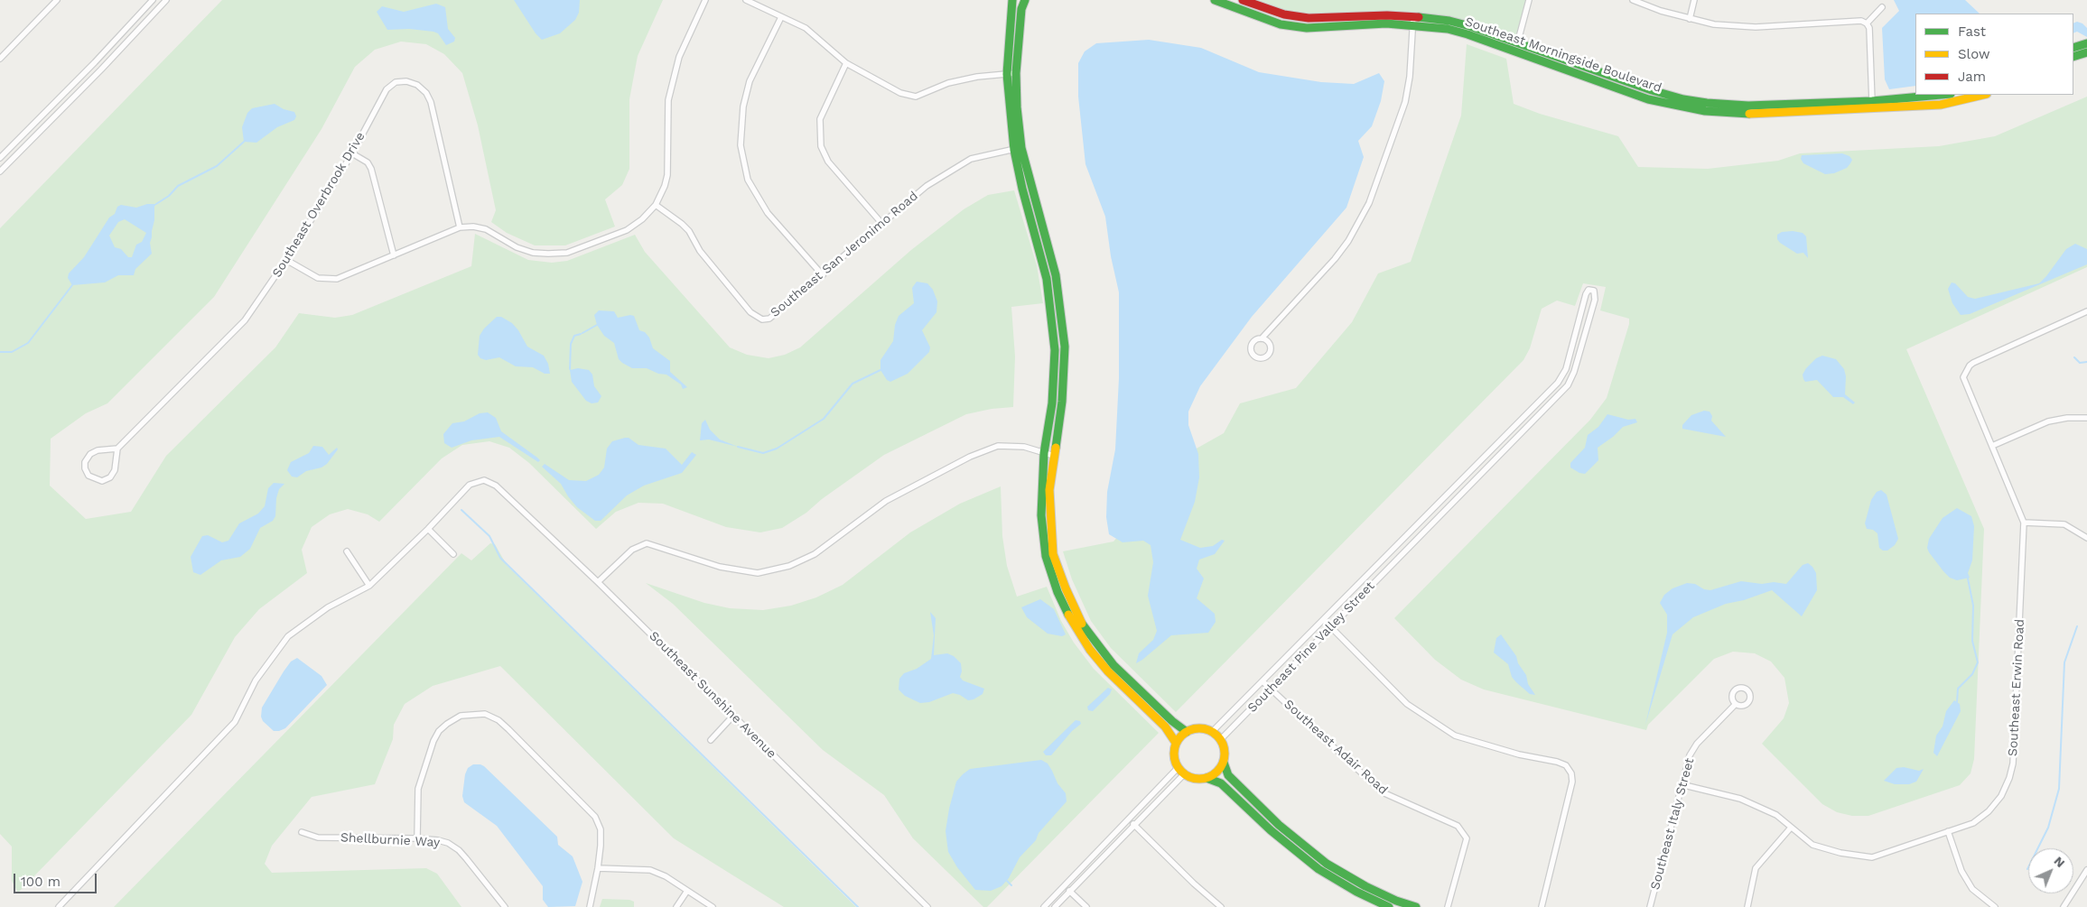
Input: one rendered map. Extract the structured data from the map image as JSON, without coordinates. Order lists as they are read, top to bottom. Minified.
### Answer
{"streets":{"street":["Southeast Morningside Boulevard","Southeast Overbrook Drive","Southeast San Jeronimo Road","Southeast Pine Valley Street","Southeast Erwin Road","Southeast Sunshine Avenue","Southeast Adair Road","Southeast Italy Street","Shellburnie Way"]},"crossings":[["Southeast Pine Valley Street","Southeast Adair Road"],["Southeast Erwin Road","Southeast Italy Street"]],"legend":["Fast","Slow","Jam"],"scale_bar":"100 m","north":"top right"}
